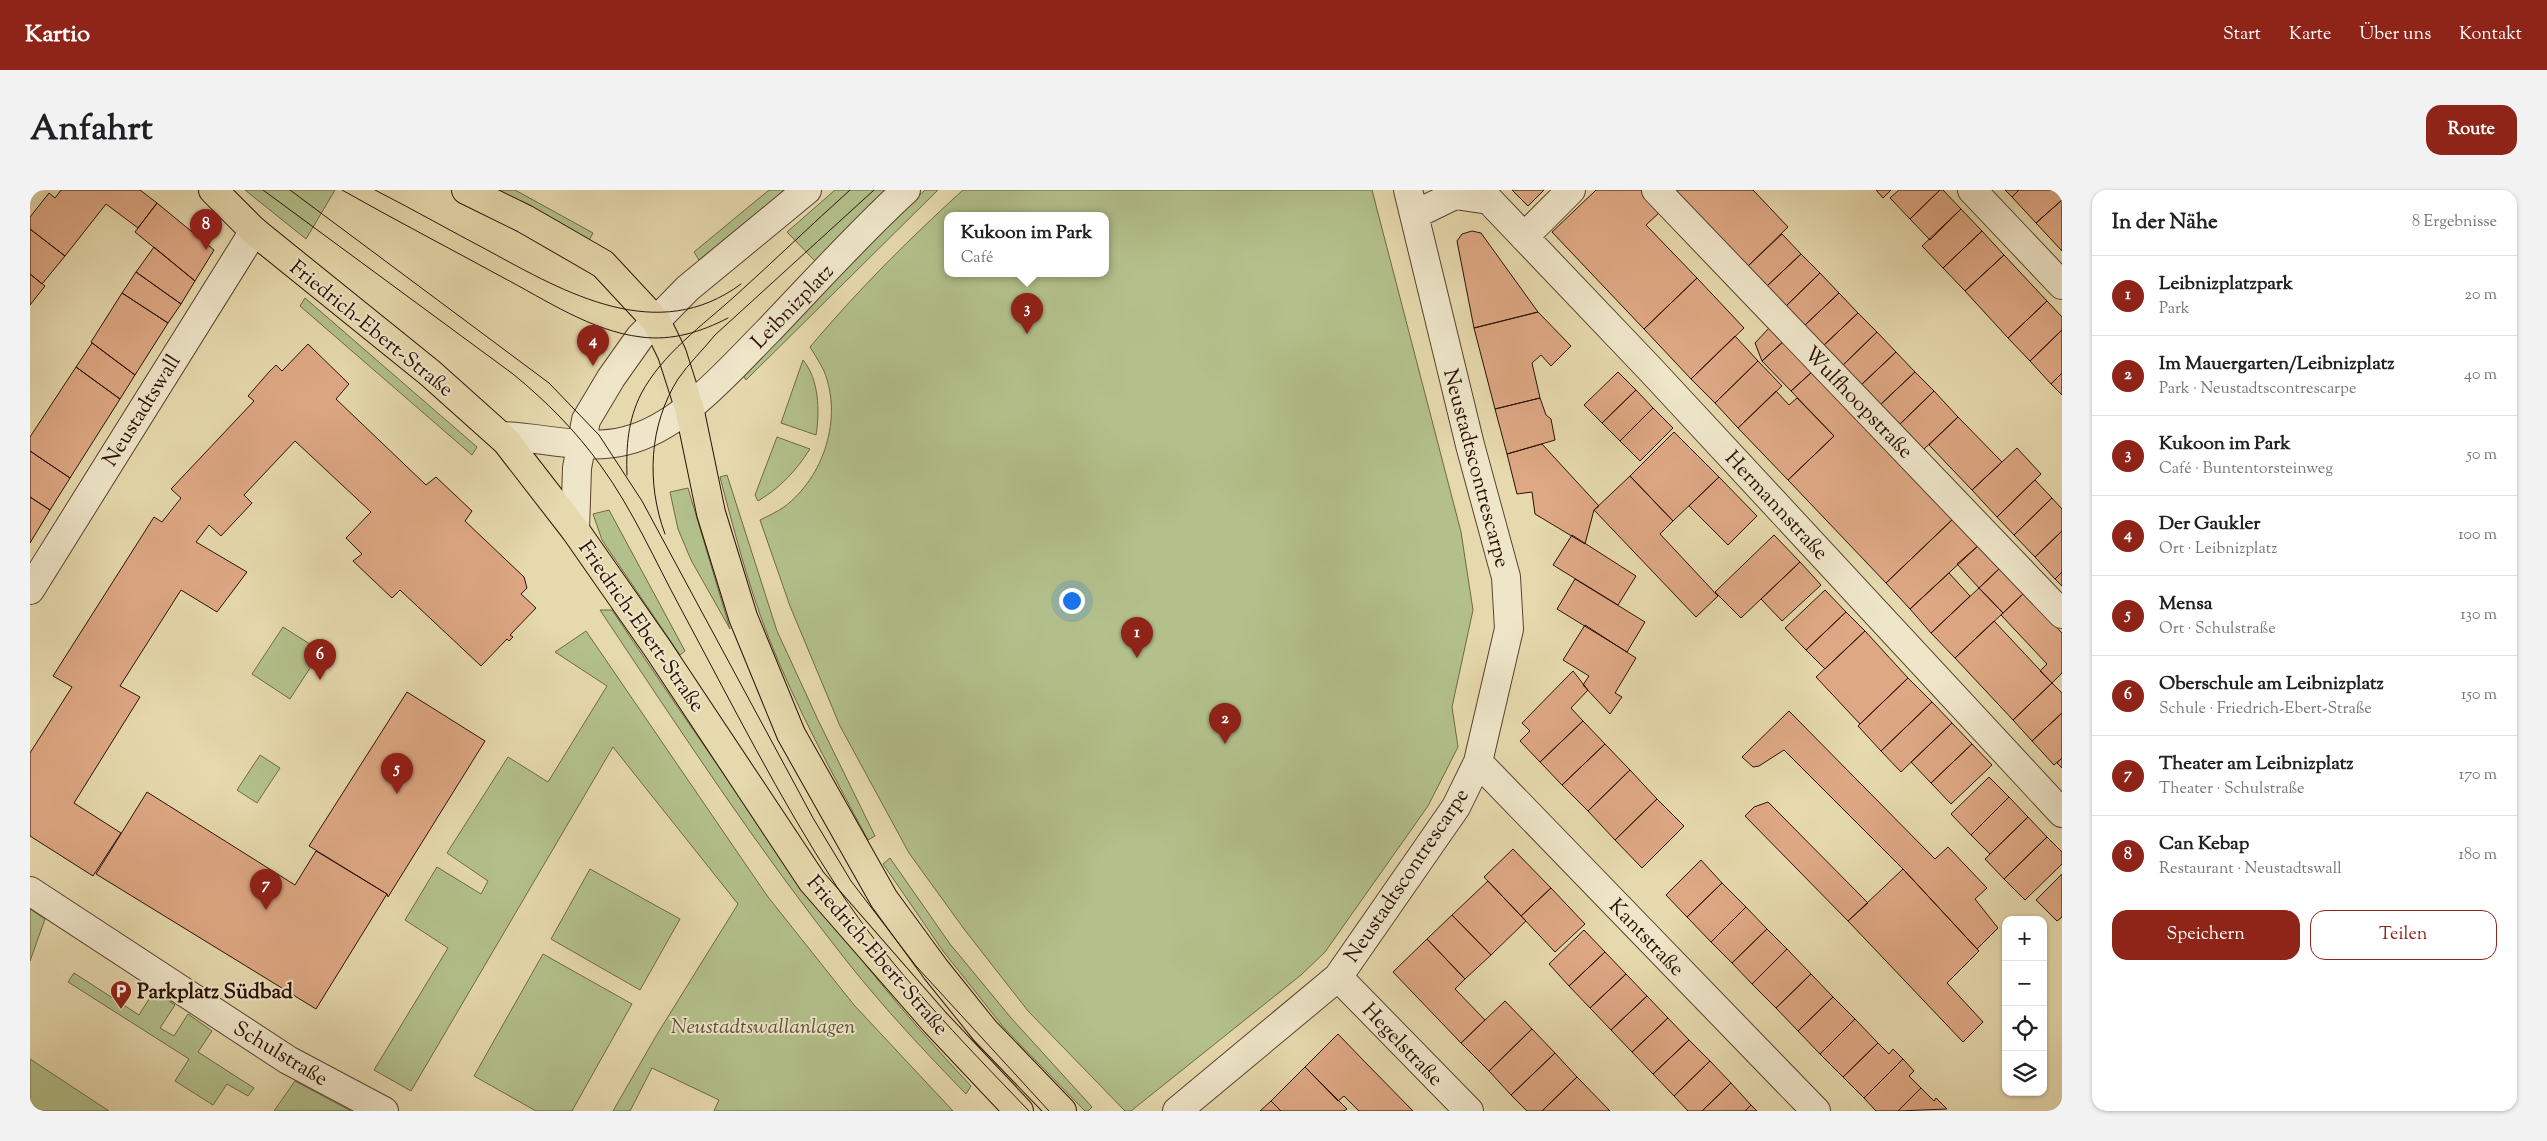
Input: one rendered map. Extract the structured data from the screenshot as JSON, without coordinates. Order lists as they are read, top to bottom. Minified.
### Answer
{"streets":{"main road":["Friedrich-Ebert-Straße"],"street":["Leibnizplatz","Wulfhoopstraße","Neustadtswall","Neustadtscontrescarpe","Hermannstraße","Kantstraße","Hegelstraße","Schulstraße"]},"crossings":[["Leibnizplatz","Friedrich-Ebert-Straße"],["Friedrich-Ebert-Straße","Neustadtswall"],["Neustadtscontrescarpe","Hermannstraße"],["Neustadtscontrescarpe","Kantstraße"],["Neustadtscontrescarpe","Hegelstraße"]],"parks":["Neustadtswallanlagen"],"places":{"parking":["Parkplatz Südbad"]},"page":{"header":"Kartio","nav":["Start","Karte","Über uns","Kontakt"],"title":"Anfahrt","buttons":["Route",["Speichern","Teilen"]],"heading":["In der Nähe","8 Ergebnisse"],"pins":["8","3","4","1","6","2","5","7"],"popup":["Kukoon im Park","Café"],"list":[{"mark":"1","name":"Leibnizplatzpark","note":"Park","value":"20 m"},{"mark":"2","name":"Im Mauergarten/Leibnizplatz","note":"Park · Neustadtscontrescarpe","value":"40 m"},{"mark":"3","name":"Kukoon im Park","note":"Café · Buntentorsteinweg","value":"50 m"},{"mark":"4","name":"Der Gaukler","note":"Ort · Leibnizplatz","value":"100 m"},{"mark":"5","name":"Mensa","note":"Ort · Schulstraße","value":"130 m"},{"mark":"6","name":"Oberschule am Leibnizplatz","note":"Schule · Friedrich-Ebert-Straße","value":"150 m"},{"mark":"7","name":"Theater am Leibnizplatz","note":"Theater · Schulstraße","value":"170 m"},{"mark":"8","name":"Can Kebap","note":"Restaurant · Neustadtswall","value":"180 m"}],"map_buttons":["+","−"]}}
